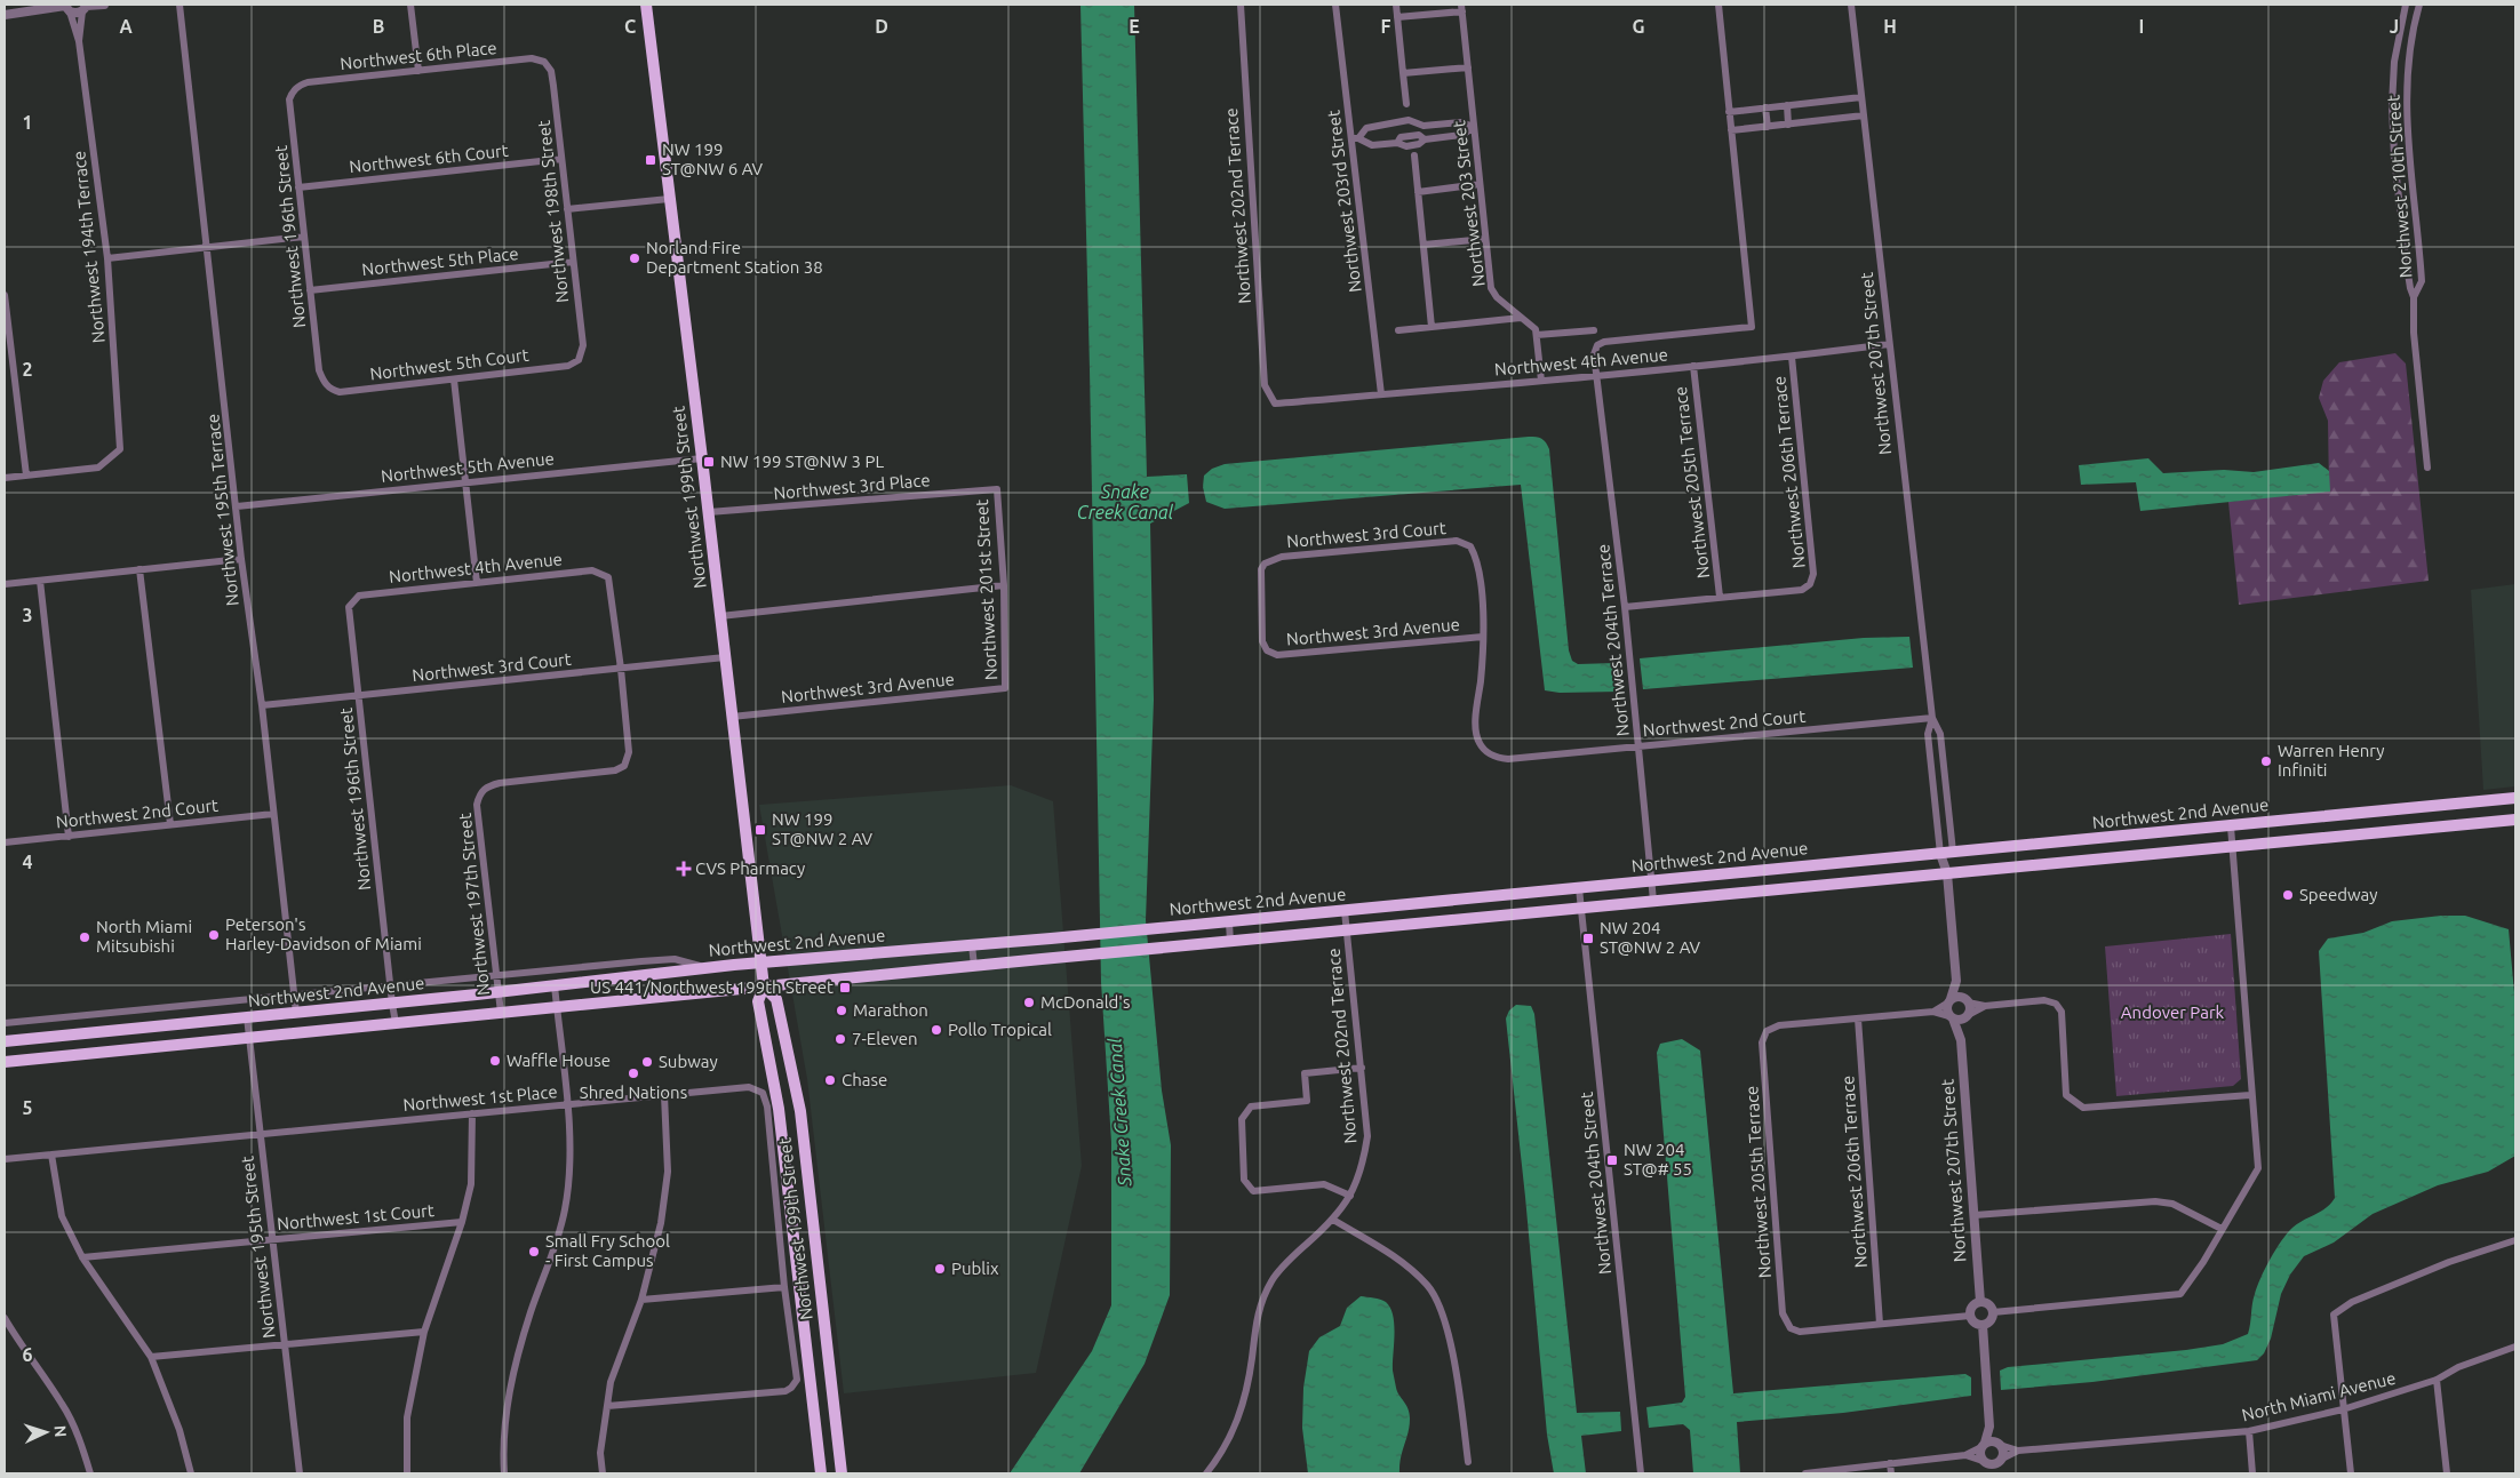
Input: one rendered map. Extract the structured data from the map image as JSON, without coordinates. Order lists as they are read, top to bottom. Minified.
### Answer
{"streets":{"main road":["Northwest 199th Street","Northwest 2nd Avenue"],"street":["Northwest 6th Place","Northwest 6th Court","Northwest 210th Street","Northwest 203rd Street","Northwest 203 Street","Northwest 202nd Terrace","Northwest 198th Street","Northwest 196th Street","Northwest 194th Terrace","Northwest 5th Place","Northwest 4th Avenue","Northwest 207th Street","Northwest 5th Court","Northwest 5th Avenue","Northwest 206th Terrace","Northwest 205th Terrace","Northwest 3rd Place","Northwest 195th Terrace","Northwest 3rd Court","Northwest 201st Street","Northwest 3rd Avenue","Northwest 204th Terrace","Northwest 2nd Court","Northwest 197th Street","Northwest 1st Place","Northwest 204th Street","Northwest 1st Court","Northwest 195th Street","North Miami Avenue"]},"crossings":[["Northwest 6th Place","Northwest 198th Street"],["Northwest 6th Place","Northwest 196th Street"],["Northwest 6th Court","Northwest 198th Street"],["Northwest 6th Court","Northwest 196th Street"],["Northwest 203rd Street","Northwest 4th Avenue"],["Northwest 202nd Terrace","Northwest 4th Avenue"],["Northwest 202nd Terrace","Northwest 2nd Avenue"],["Northwest 198th Street","Northwest 5th Place"],["Northwest 198th Street","Northwest 5th Court"],["Northwest 196th Street","Northwest 5th Place"],["Northwest 196th Street","Northwest 4th Avenue"],["Northwest 196th Street","Northwest 5th Court"],["Northwest 196th Street","Northwest 3rd Court"],["Northwest 196th Street","Northwest 2nd Avenue"],["Northwest 4th Avenue","Northwest 207th Street"],["Northwest 4th Avenue","Northwest 206th Terrace"],["Northwest 4th Avenue","Northwest 205th Terrace"],["Northwest 4th Avenue","Northwest 3rd Court"],["Northwest 4th Avenue","Northwest 204th Terrace"],["Northwest 4th Avenue","Northwest 197th Street"],["Northwest 207th Street","Northwest 2nd Court"],["Northwest 207th Street","Northwest 2nd Avenue"],["Northwest 5th Avenue","Northwest 199th Street"],["Northwest 5th Avenue","Northwest 195th Terrace"],["Northwest 206th Terrace","Northwest 205th Terrace"],["Northwest 3rd Place","Northwest 199th Street"],["Northwest 3rd Place","Northwest 201st Street"],["Northwest 199th Street","Northwest 3rd Court"],["Northwest 199th Street","Northwest 3rd Avenue"],["Northwest 199th Street","Northwest 2nd Avenue"],["Northwest 195th Terrace","Northwest 3rd Court"],["Northwest 195th Terrace","Northwest 2nd Court"],["Northwest 195th Terrace","Northwest 2nd Avenue"],["Northwest 3rd Court","Northwest 3rd Avenue"],["Northwest 3rd Court","Northwest 2nd Court"],["Northwest 3rd Court","Northwest 197th Street"],["Northwest 201st Street","Northwest 3rd Avenue"],["Northwest 3rd Avenue","Northwest 2nd Court"],["Northwest 204th Terrace","Northwest 2nd Court"],["Northwest 204th Terrace","Northwest 2nd Avenue"],["Northwest 2nd Avenue","Northwest 197th Street"],["Northwest 2nd Avenue","Northwest 204th Street"],["Northwest 2nd Avenue","Northwest 195th Street"],["Northwest 1st Place","Northwest 195th Street"],["Northwest 1st Court","Northwest 195th Street"]],"water":["Snake Creek Canal"],"parks":["Andover Park"],"places":{"transit":["NW 199 ST@NW 6 AV","NW 199 ST@NW 3 PL","NW 199 ST@NW 2 AV","NW 204 ST@NW 2 AV","US 441/Northwest 199th Street","NW 204 ST@# 55"],"other":["Norland Fire Department Station 38","Warren Henry Infiniti","Speedway","Peterson's Harley-Davidson of Miami","North Miami Mitsubishi","McDonald's","Marathon","Pollo Tropical","7-Eleven","Waffle House","Subway","Shred Nations","Chase","Small Fry School - First Campus","Publix"],"health":["CVS Pharmacy"]},"north":"right","grid":{"columns":["A","B","C","D","E","F","G","H","I","J"],"rows":["1","2","3","4","5","6"]}}
